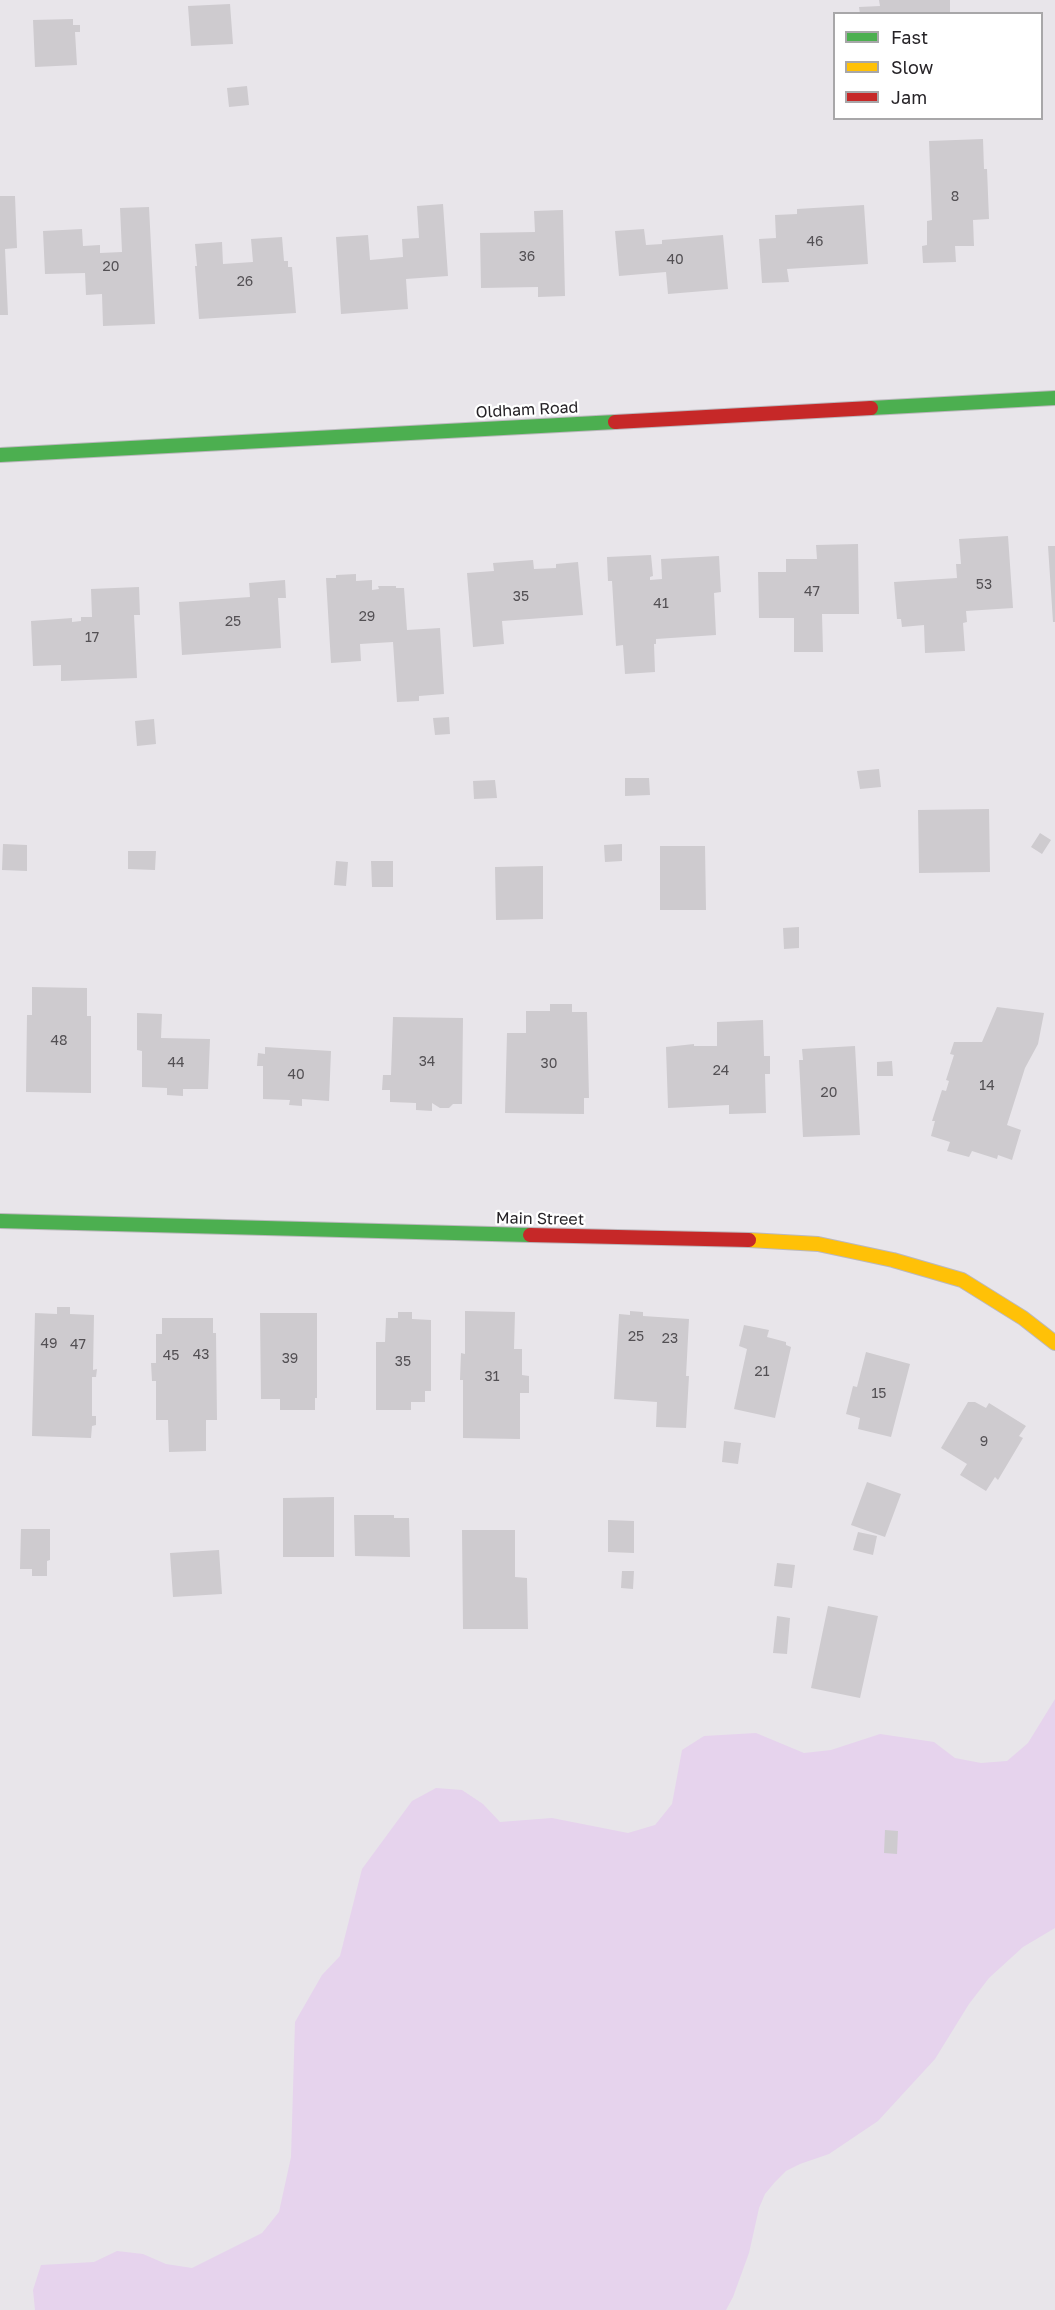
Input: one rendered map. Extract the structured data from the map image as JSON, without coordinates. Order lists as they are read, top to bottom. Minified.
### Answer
{"streets":{"street":["Oldham Road","Main Street"]},"house_numbers":["8","46","36","40","20","26","53","47","35","41","29","25","17","48","34","44","30","24","40","14","20","25","23","49","47","43","45","39","35","21","31","15","9"],"legend":["Fast","Slow","Jam"]}
